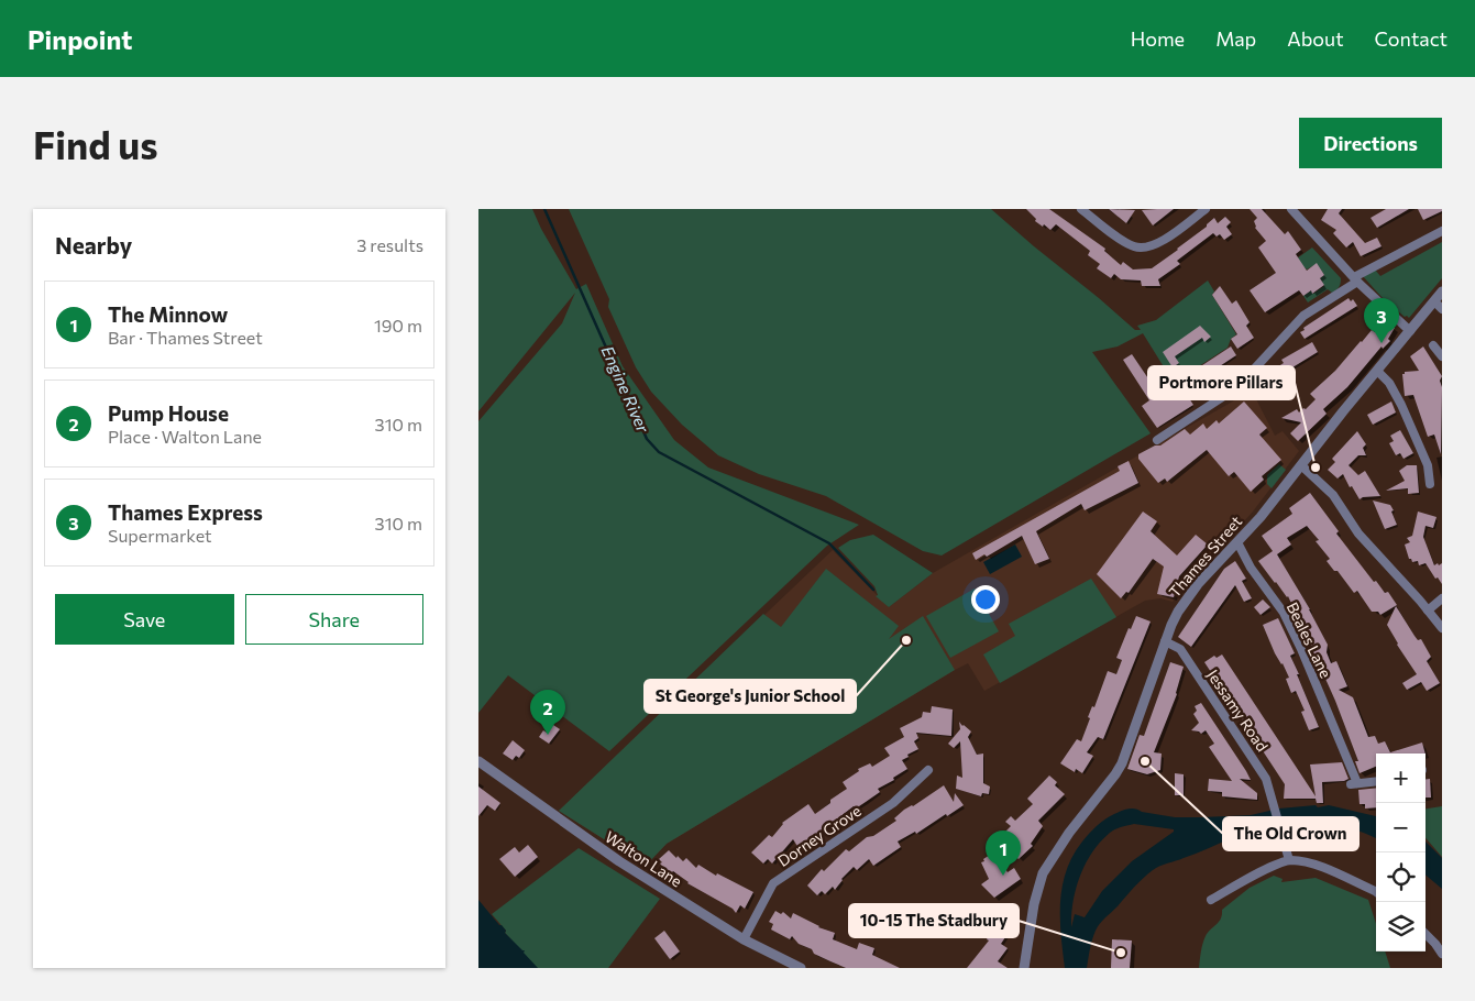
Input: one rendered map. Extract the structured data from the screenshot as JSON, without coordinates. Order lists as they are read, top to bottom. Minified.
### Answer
{"streets":{"street":["Thames Street","Beales Lane","Jessamy Road","Dorney Grove","Walton Lane"]},"crossings":[["Thames Street","Beales Lane"],["Thames Street","Jessamy Road"],["Dorney Grove","Walton Lane"]],"water":["Engine River"],"places":["Portmore Pillars","St George's Junior School","The Old Crown","10-15 The Stadbury"],"page":{"header":"Pinpoint","nav":["Home","Map","About","Contact"],"buttons":["Directions",["Save","Share"]],"title":"Find us","heading":["Nearby","3 results"],"list":[{"mark":"1","name":"The Minnow","note":"Bar · Thames Street","value":"190 m"},{"mark":"2","name":"Pump House","note":"Place · Walton Lane","value":"310 m"},{"mark":"3","name":"Thames Express","note":"Supermarket","value":"310 m"}],"pins":["3","2","1"],"map_buttons":["+","−"]}}
